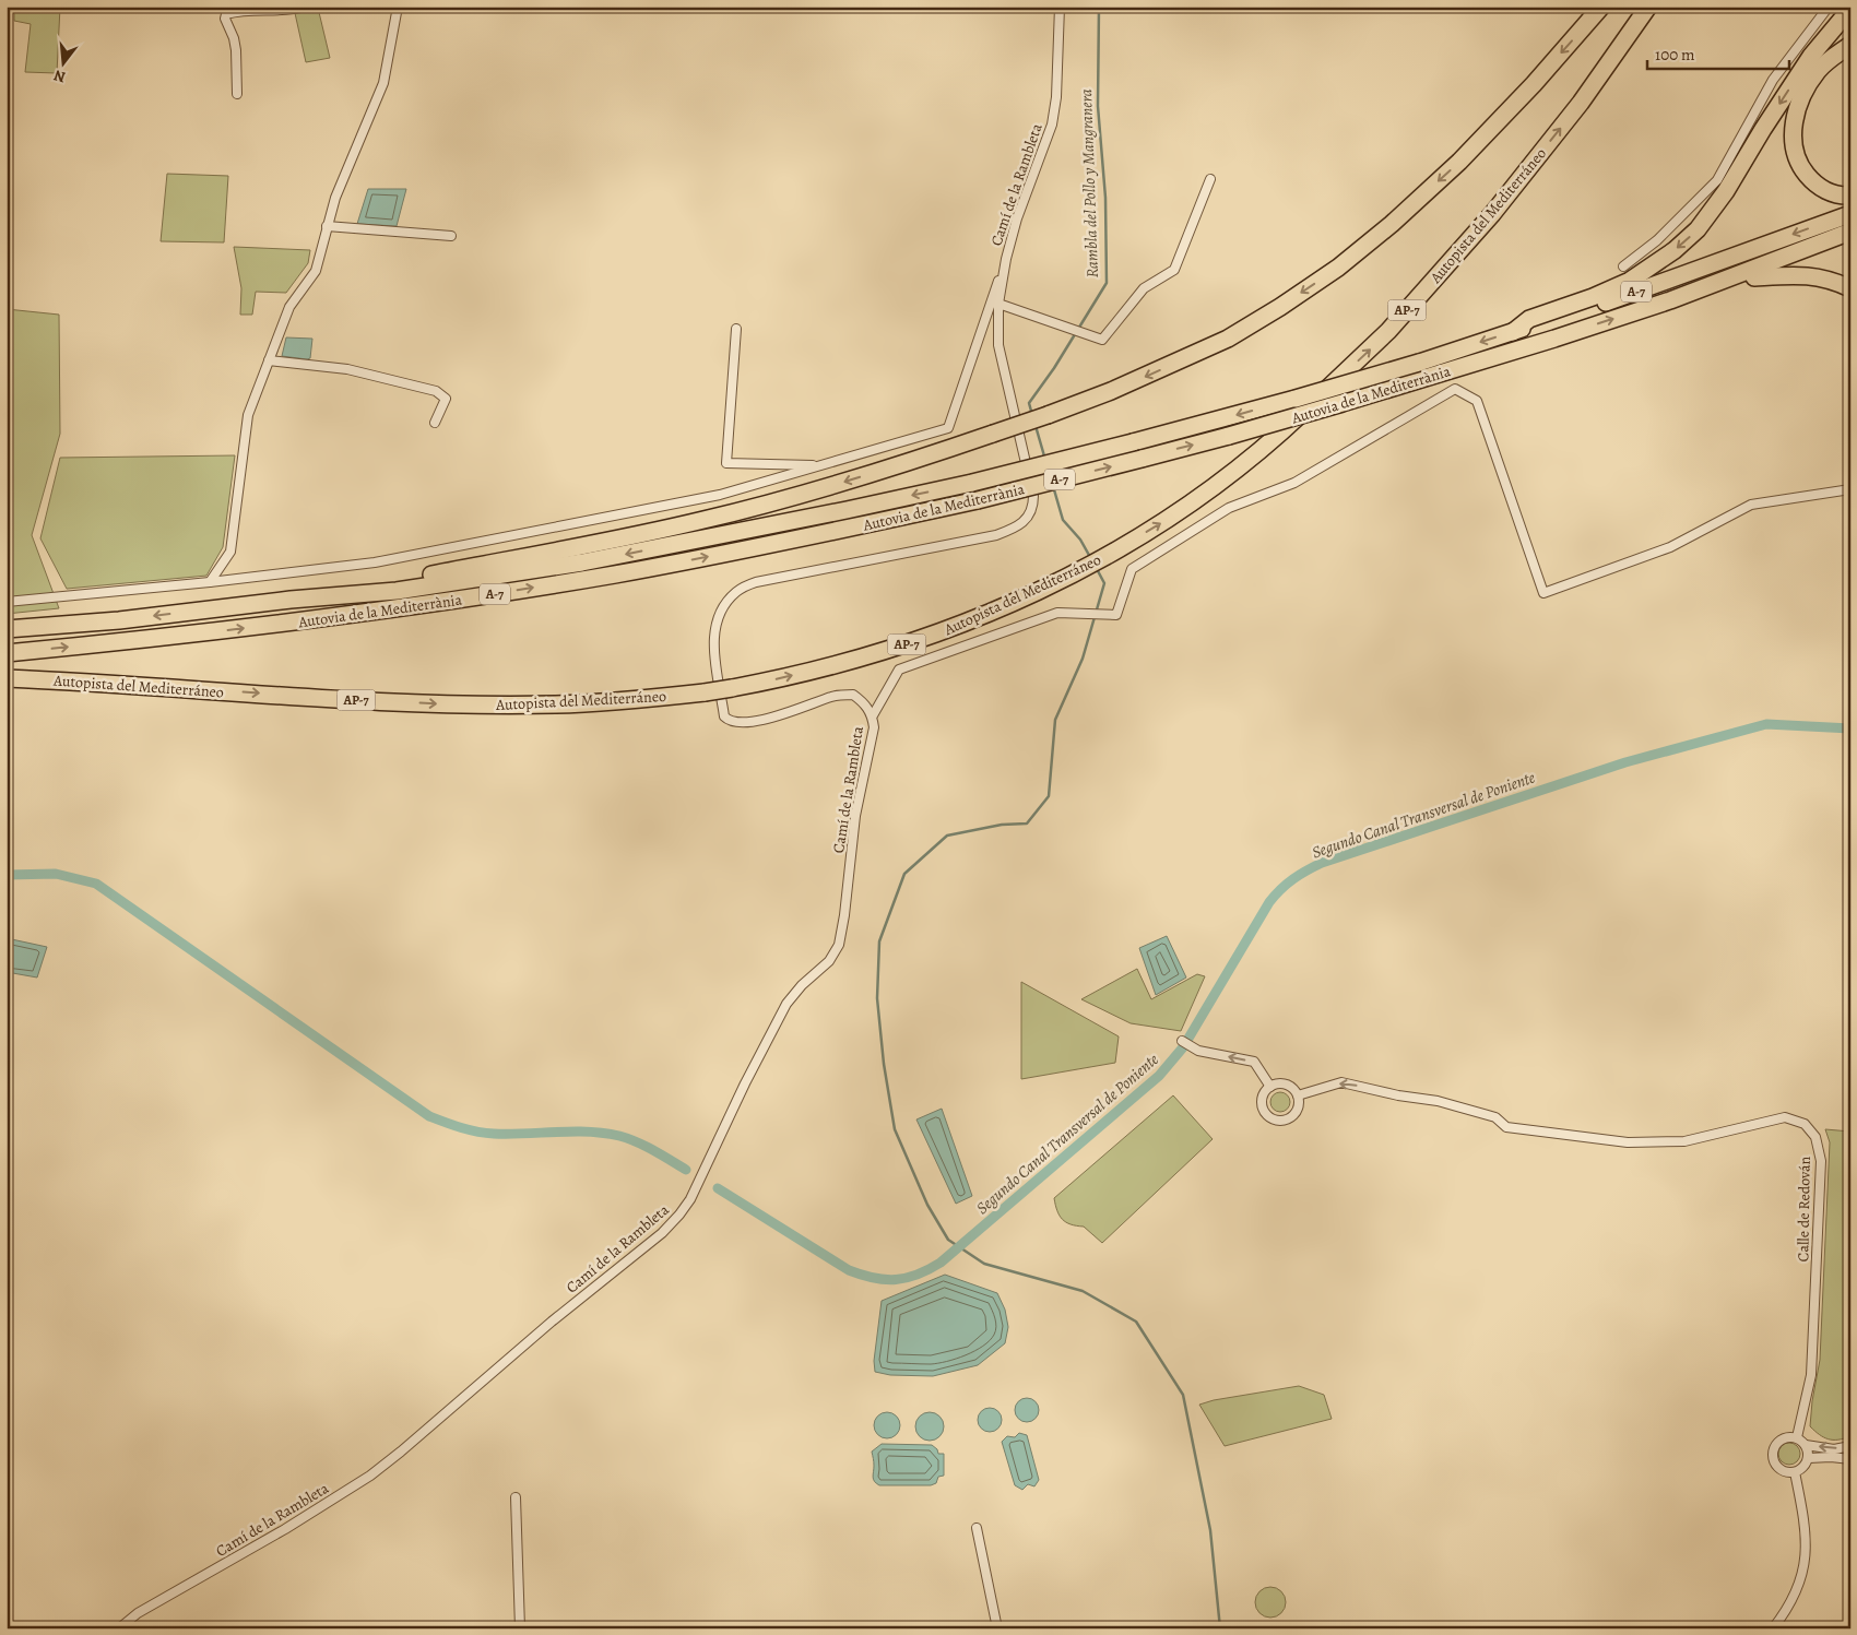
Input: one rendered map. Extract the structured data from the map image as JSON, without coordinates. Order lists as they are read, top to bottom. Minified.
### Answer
{"streets":{"highway":["Autopista del Mediterráneo","A-7","AP-7","Autovia de la Mediterrània"],"street":["Camí de la Rambleta","Calle de Redován"]},"water":["Rambla del Pollo y Mangranera","Segundo Canal Transversal de Poniente"],"scale_bar":"100 m","north":"bottom"}
